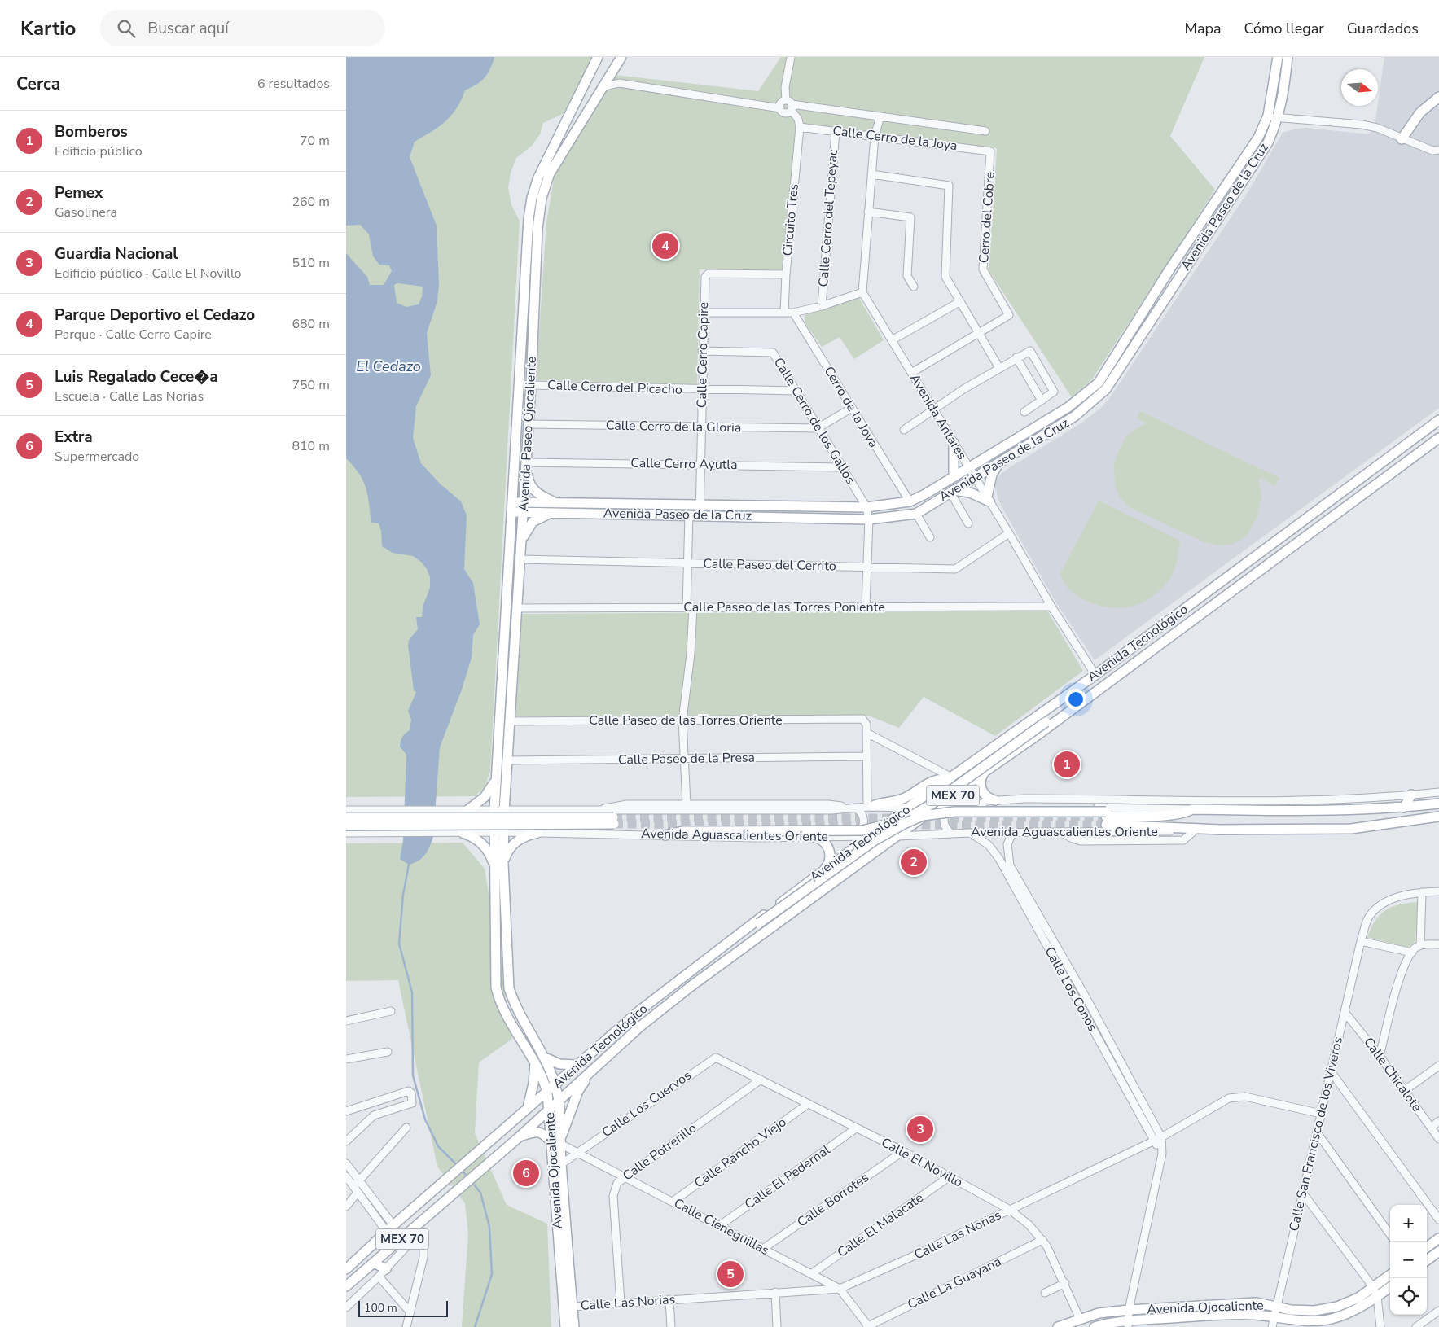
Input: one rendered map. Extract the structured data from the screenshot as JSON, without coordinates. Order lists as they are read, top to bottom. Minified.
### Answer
{"streets":{"main road":["Avenida Paseo de la Cruz","Avenida Paseo Ojocaliente","Avenida Tecnológico","MEX 70","Avenida Aguascalientes Oriente","Avenida Ojocaliente"],"street":["Calle Cerro de la Joya","Cerro del Cobre","Calle Cerro del Tepeyac","Circuito Tres","Calle Cerro Capire","Calle Cerro del Picacho","Cerro de la Joya","Avenida Antares","Calle Cerro de los Gallos","Calle Cerro de la Gloria","Calle Cerro Ayutla","Calle Paseo del Cerrito","Calle Paseo de las Torres Poniente","Calle Paseo de las Torres Oriente","Calle Paseo de la Presa","Calle Los Conos","Calle Chicalote","Calle Los Cuervos","Calle San Francisco de los Viveros","Calle Potrerillo","Calle Rancho Viejo","Calle El Novillo","Calle El Pedernal","Calle Borrotes","Calle El Malacate","Calle Cieneguillas","Calle Las Norias","Calle La Guayana"]},"crossings":[["Calle Cerro de la Joya","Cerro del Cobre"],["Calle Cerro de la Joya","Calle Cerro del Tepeyac"],["Calle Cerro de la Joya","Circuito Tres"],["Avenida Paseo de la Cruz","Calle Cerro Capire"],["Avenida Paseo de la Cruz","Cerro de la Joya"],["Avenida Paseo de la Cruz","Avenida Antares"],["Avenida Paseo de la Cruz","Calle Cerro de los Gallos"],["Avenida Paseo de la Cruz","Avenida Paseo Ojocaliente"],["Circuito Tres","Calle Cerro Capire"],["Calle Cerro Capire","Calle Cerro del Picacho"],["Calle Cerro Capire","Calle Cerro de los Gallos"],["Calle Cerro Capire","Calle Cerro de la Gloria"],["Calle Cerro Capire","Calle Cerro Ayutla"],["Calle Cerro del Picacho","Calle Cerro de los Gallos"],["Calle Cerro del Picacho","Avenida Paseo Ojocaliente"],["Avenida Antares","Calle Paseo del Cerrito"],["Avenida Antares","Calle Paseo de las Torres Poniente"],["Avenida Antares","Avenida Tecnológico"],["Calle Cerro de los Gallos","Calle Cerro de la Gloria"],["Calle Cerro de los Gallos","Calle Cerro Ayutla"],["Calle Cerro de la Gloria","Avenida Paseo Ojocaliente"],["Avenida Paseo Ojocaliente","Calle Cerro Ayutla"],["Avenida Paseo Ojocaliente","Calle Paseo del Cerrito"],["Avenida Paseo Ojocaliente","Calle Paseo de las Torres Poniente"],["Avenida Paseo Ojocaliente","Calle Paseo de las Torres Oriente"],["Avenida Paseo Ojocaliente","Calle Paseo de la Presa"],["Avenida Paseo Ojocaliente","Avenida Aguascalientes Oriente"],["Avenida Paseo Ojocaliente","Avenida Ojocaliente"],["Avenida Tecnológico","Avenida Aguascalientes Oriente"],["Avenida Tecnológico","Avenida Ojocaliente"],["Avenida Aguascalientes Oriente","Calle Los Conos"],["Avenida Aguascalientes Oriente","Avenida Ojocaliente"],["Calle Los Conos","Avenida Ojocaliente"],["Calle Los Conos","Calle Las Norias"],["Calle Chicalote","Calle San Francisco de los Viveros"],["Calle Los Cuervos","Calle El Novillo"],["Calle Los Cuervos","Avenida Ojocaliente"],["Calle Los Cuervos","Calle Cieneguillas"],["Calle San Francisco de los Viveros","Avenida Ojocaliente"],["Calle San Francisco de los Viveros","Calle Las Norias"],["Calle Potrerillo","Calle El Novillo"],["Calle Potrerillo","Calle Cieneguillas"],["Calle Potrerillo","Calle Las Norias"],["Calle Rancho Viejo","Calle El Novillo"],["Calle Rancho Viejo","Calle Cieneguillas"],["Calle El Novillo","Avenida Ojocaliente"],["Calle El Novillo","Calle El Pedernal"],["Calle El Novillo","Calle Borrotes"],["Calle El Novillo","Calle El Malacate"],["Calle El Novillo","Calle Las Norias"],["Calle El Novillo","Calle La Guayana"],["Avenida Ojocaliente","Calle Cieneguillas"],["Avenida Ojocaliente","Calle Las Norias"],["Calle El Pedernal","Calle Cieneguillas"],["Calle Borrotes","Calle Cieneguillas"],["Calle El Malacate","Calle Cieneguillas"],["Calle Cieneguillas","Calle Las Norias"],["Calle Cieneguillas","Calle La Guayana"]],"water":["El Cedazo"],"scale_bar":"100 m","north":"right","page":{"header":"Kartio","search":"Buscar aquí","nav":["Mapa","Cómo llegar","Guardados"],"heading":["Cerca","6 resultados"],"list":[{"mark":"1","name":"Bomberos","note":"Edificio público","value":"70 m"},{"mark":"2","name":"Pemex","note":"Gasolinera","value":"260 m"},{"mark":"3","name":"Guardia Nacional","note":"Edificio público · Calle El Novillo","value":"510 m"},{"mark":"4","name":"Parque Deportivo el Cedazo","note":"Parque · Calle Cerro Capire","value":"680 m"},{"mark":"5","name":"Luis Regalado Cece�a","note":"Escuela · Calle Las Norias","value":"750 m"},{"mark":"6","name":"Extra","note":"Supermercado","value":"810 m"}],"pins":["4","1","2","3","6","5"],"map_buttons":["+","−"],"scale":"100 m"}}
